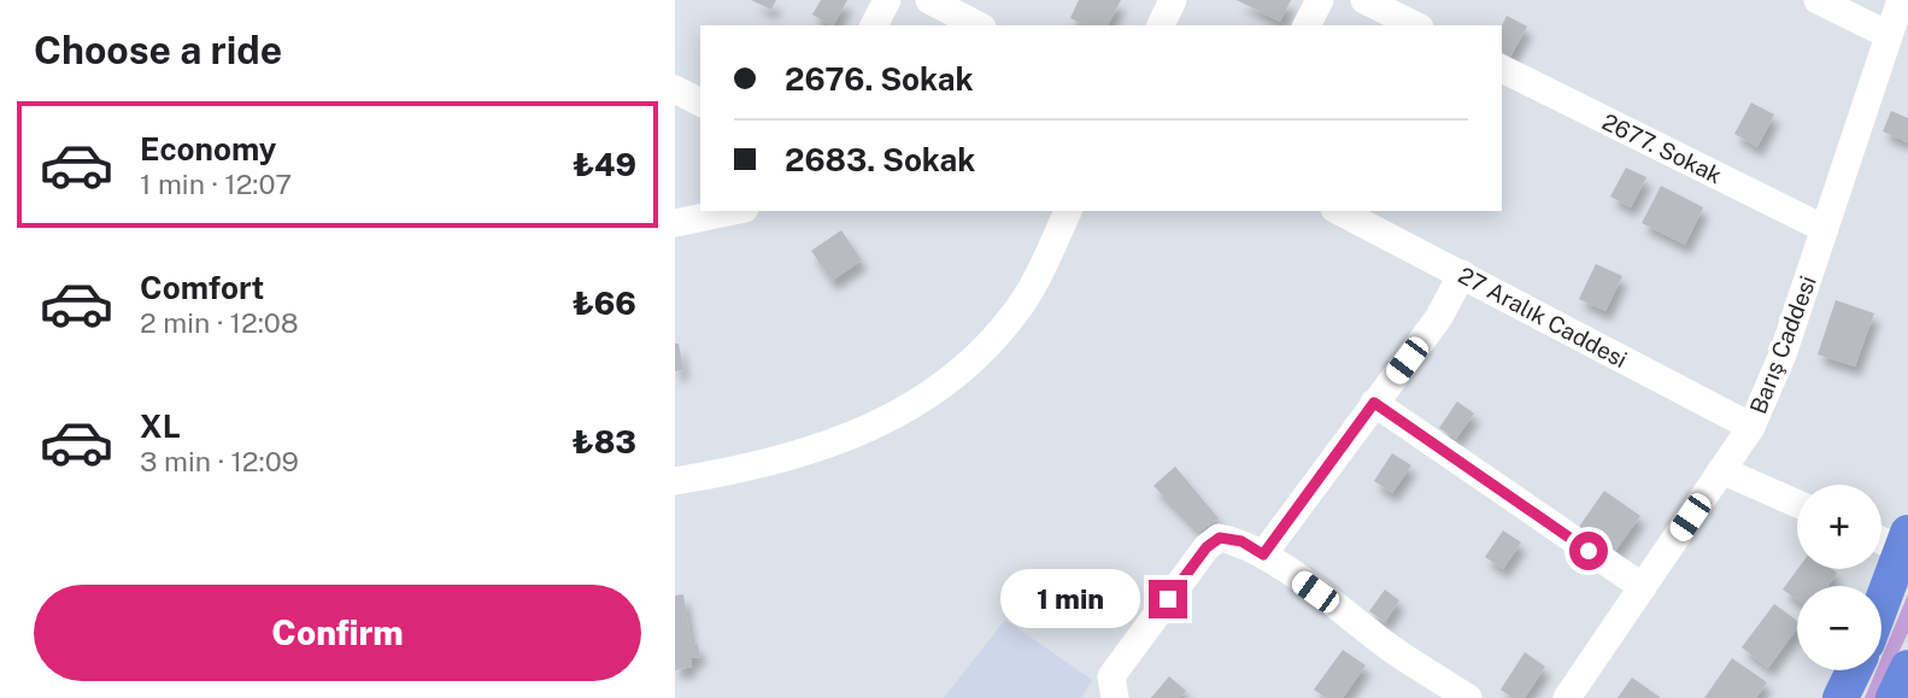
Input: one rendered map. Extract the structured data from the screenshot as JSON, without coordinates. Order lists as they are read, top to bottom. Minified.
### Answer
{"streets":{"street":["2677. Sokak","27 Aralık Caddesi","Barış Caddesi"]},"crossings":[["2677. Sokak","Barış Caddesi"],["27 Aralık Caddesi","Barış Caddesi"]],"page":{"heading":"Choose a ride","banner":["2676. Sokak","2683. Sokak"],"list":[{"name":"Economy","note":"1 min · 12:07","value":"₺49"},{"name":"Comfort","note":"2 min · 12:08","value":"₺66"},{"name":"XL","note":"3 min · 12:09","value":"₺83"}],"map_buttons":["+","−"],"buttons":"Confirm","bubble":"1 min"}}
